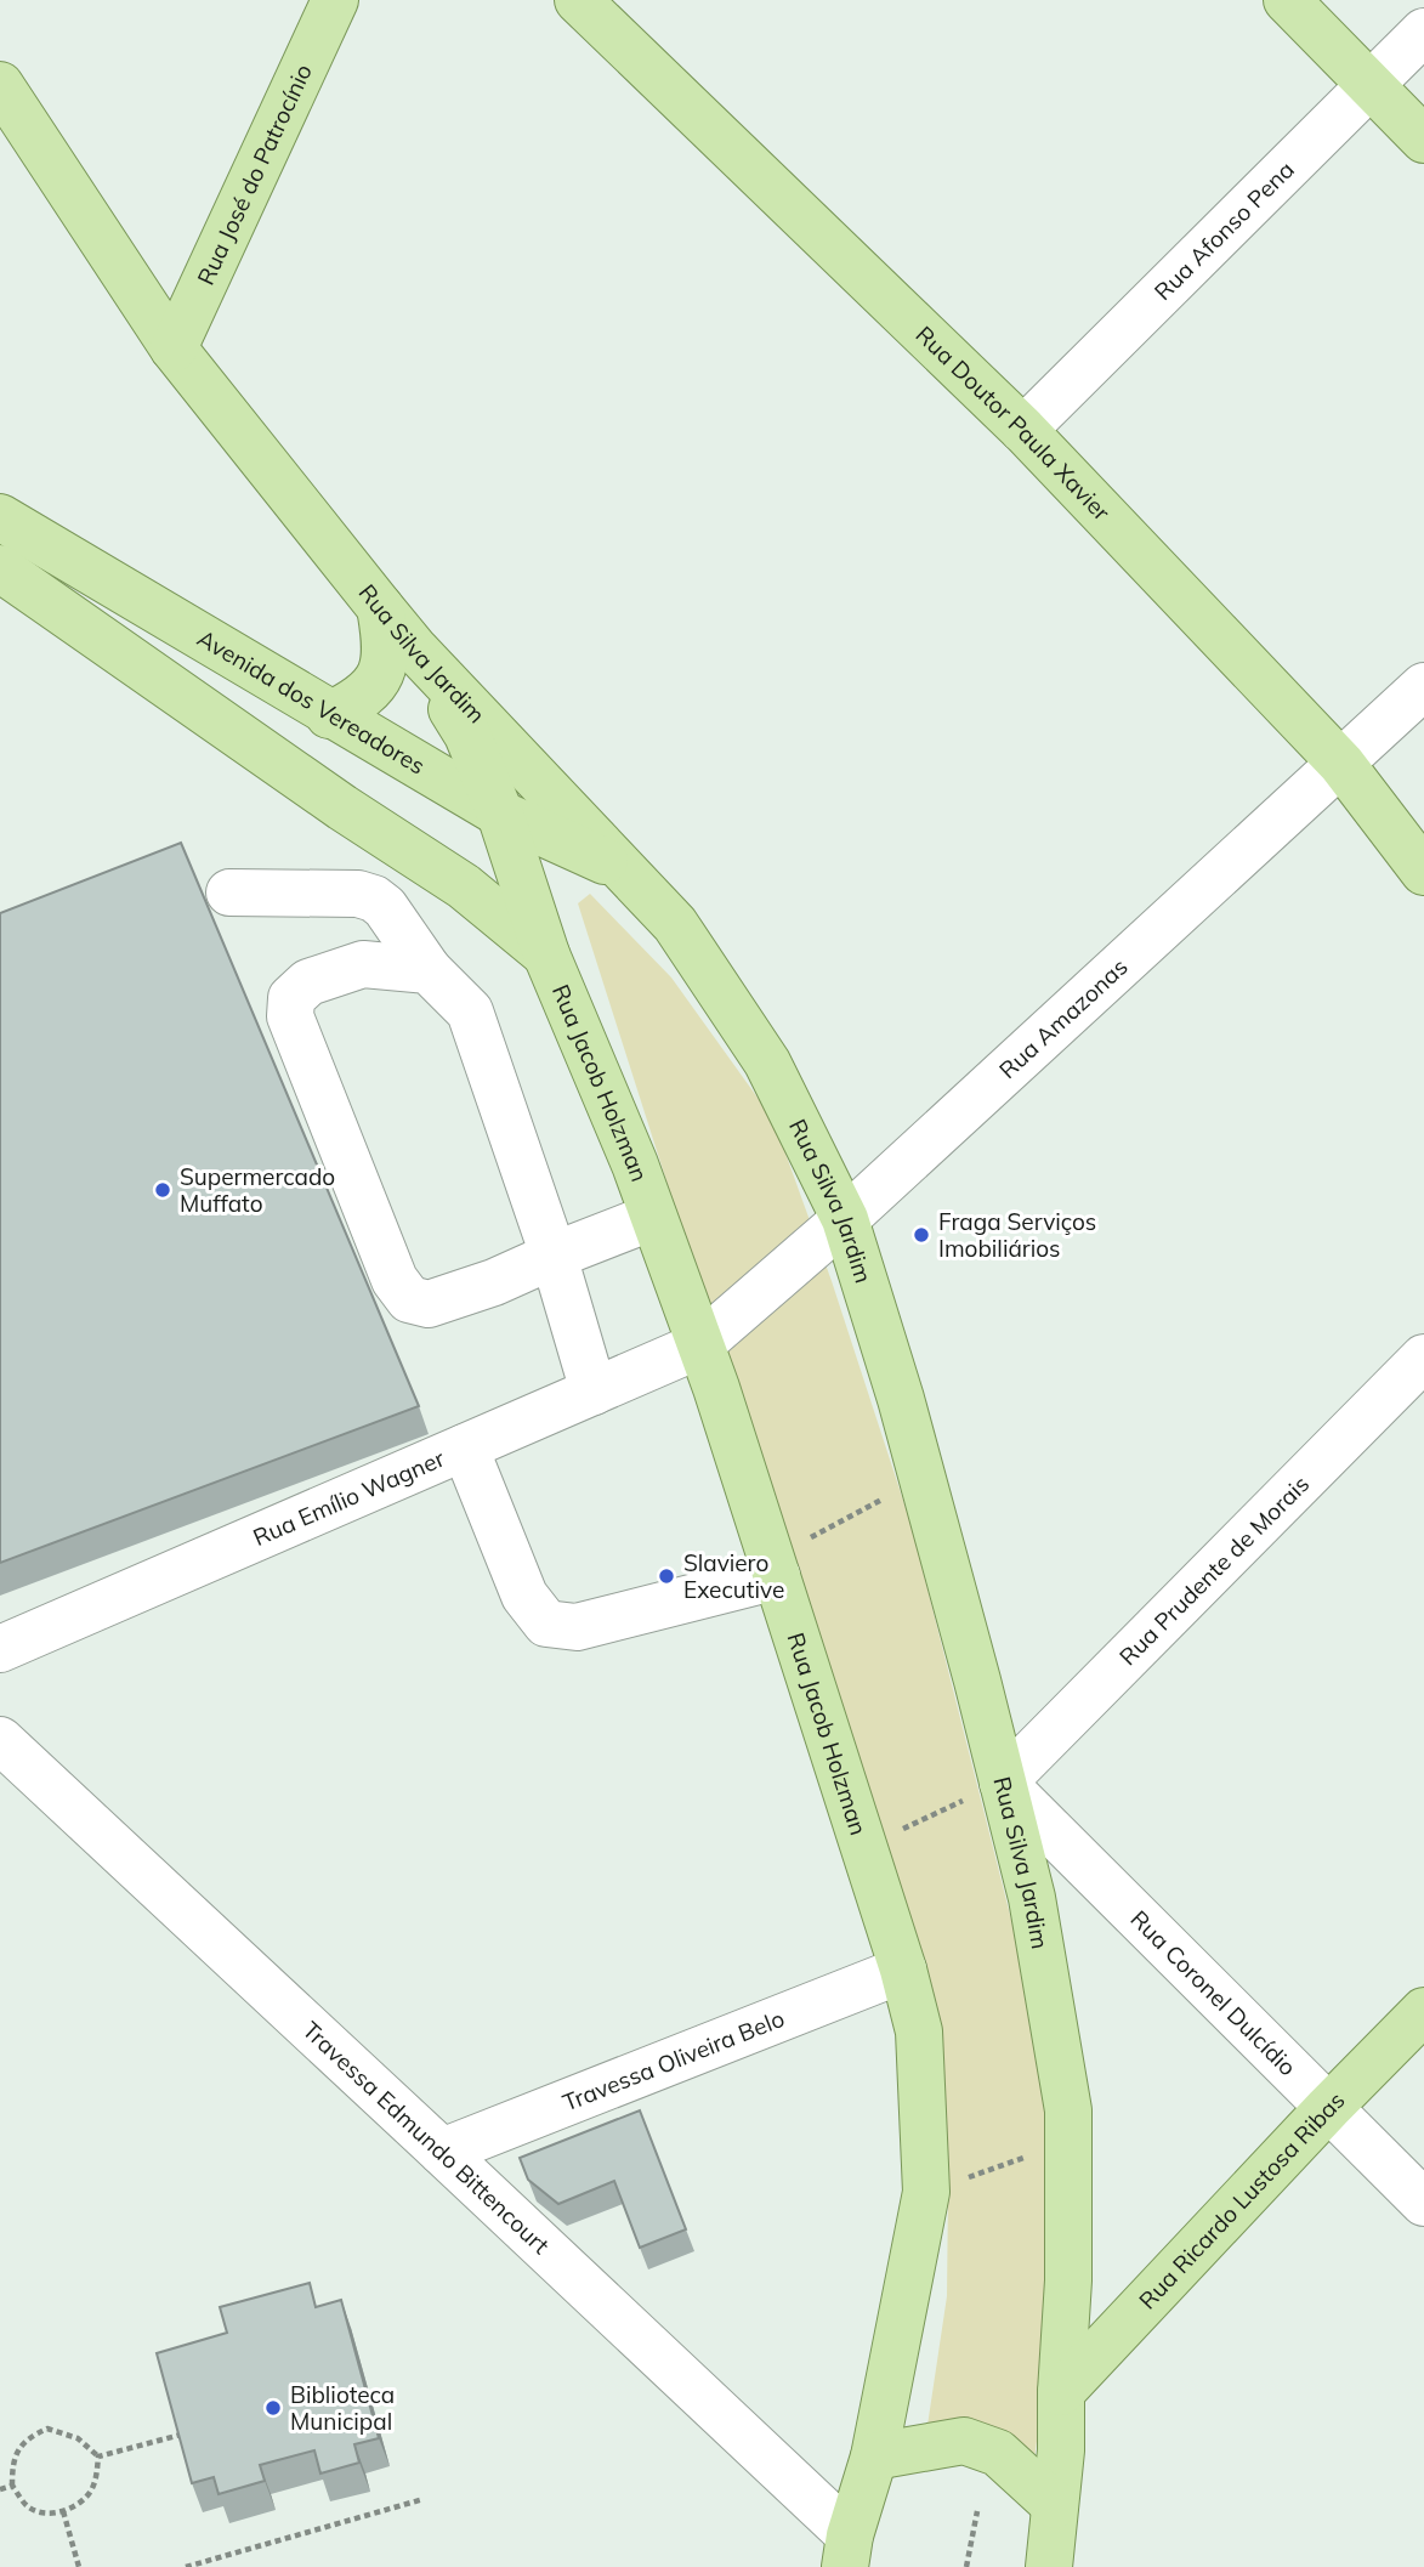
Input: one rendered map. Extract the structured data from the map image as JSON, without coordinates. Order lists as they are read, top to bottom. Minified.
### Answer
{"streets":{"main road":["Rua José do Patrocínio","Rua Doutor Paula Xavier","Rua Silva Jardim","Avenida dos Vereadores","Rua Jacob Holzman","Rua Ricardo Lustosa Ribas"],"street":["Rua Afonso Pena","Rua Amazonas","Rua Emílio Wagner","Rua Prudente de Morais","Rua Coronel Dulcídio","Travessa Oliveira Belo","Travessa Edmundo Bittencourt"]},"crossings":[["Rua José do Patrocínio","Rua Silva Jardim"],["Rua Afonso Pena","Rua Doutor Paula Xavier"],["Rua Doutor Paula Xavier","Rua Amazonas"],["Rua Silva Jardim","Avenida dos Vereadores"],["Rua Silva Jardim","Rua Amazonas"],["Rua Silva Jardim","Rua Jacob Holzman"],["Rua Silva Jardim","Rua Prudente de Morais"],["Rua Silva Jardim","Rua Coronel Dulcídio"],["Rua Silva Jardim","Rua Ricardo Lustosa Ribas"],["Avenida dos Vereadores","Rua Jacob Holzman"],["Rua Amazonas","Rua Jacob Holzman"],["Rua Amazonas","Rua Emílio Wagner"],["Rua Jacob Holzman","Rua Emílio Wagner"],["Rua Jacob Holzman","Travessa Oliveira Belo"],["Rua Jacob Holzman","Travessa Edmundo Bittencourt"],["Rua Prudente de Morais","Rua Coronel Dulcídio"],["Rua Coronel Dulcídio","Rua Ricardo Lustosa Ribas"],["Travessa Oliveira Belo","Travessa Edmundo Bittencourt"]],"places":["Supermercado Muffato","Fraga Serviços Imobiliários","Slaviero Executive","Biblioteca Municipal"]}
